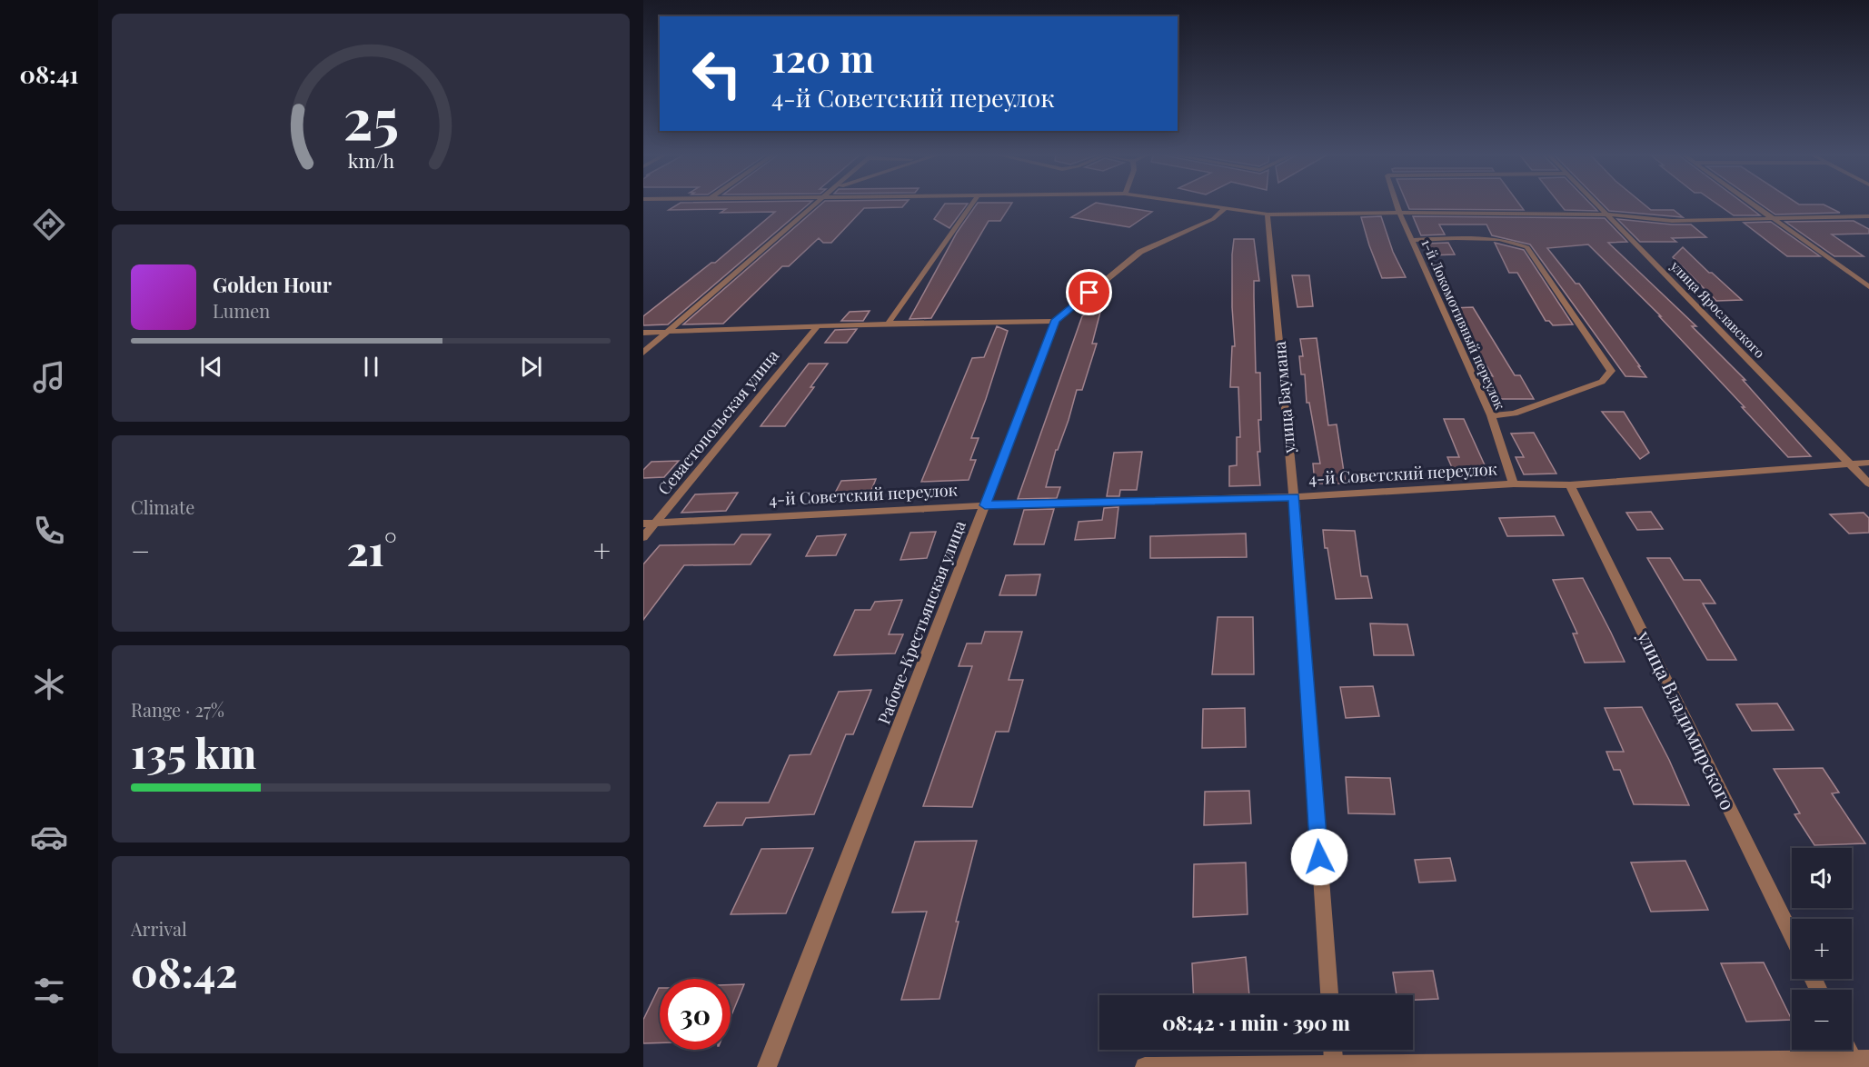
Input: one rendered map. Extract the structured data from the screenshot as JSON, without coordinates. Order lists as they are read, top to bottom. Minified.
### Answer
{"streets":{"street":["улица Ярославского","1-й Локомотивный переулок","улица Баумана","Севастопольская улица","4-й Советский переулок","Рабоче-Крестьянская улица","улица Владимирского"]},"crossings":[["улица Ярославского","4-й Советский переулок"],["1-й Локомотивный переулок","4-й Советский переулок"],["улица Баумана","4-й Советский переулок"],["Севастопольская улица","4-й Советский переулок"],["4-й Советский переулок","Рабоче-Крестьянская улица"],["4-й Советский переулок","улица Владимирского"]],"page":{"tabs":"08:41","turn":["120 m","4-й Советский переулок"],"song":["Golden Hour","Lumen"],"tile":["Climate",["Range · 27%","135 km"],["Arrival","08:42"]],"heat":["−","21°","+"],"map_buttons":["+","−"],"limit":"30","trip":"08:42 · 1 min · 390 m","gauge":["25","km/h"]}}
